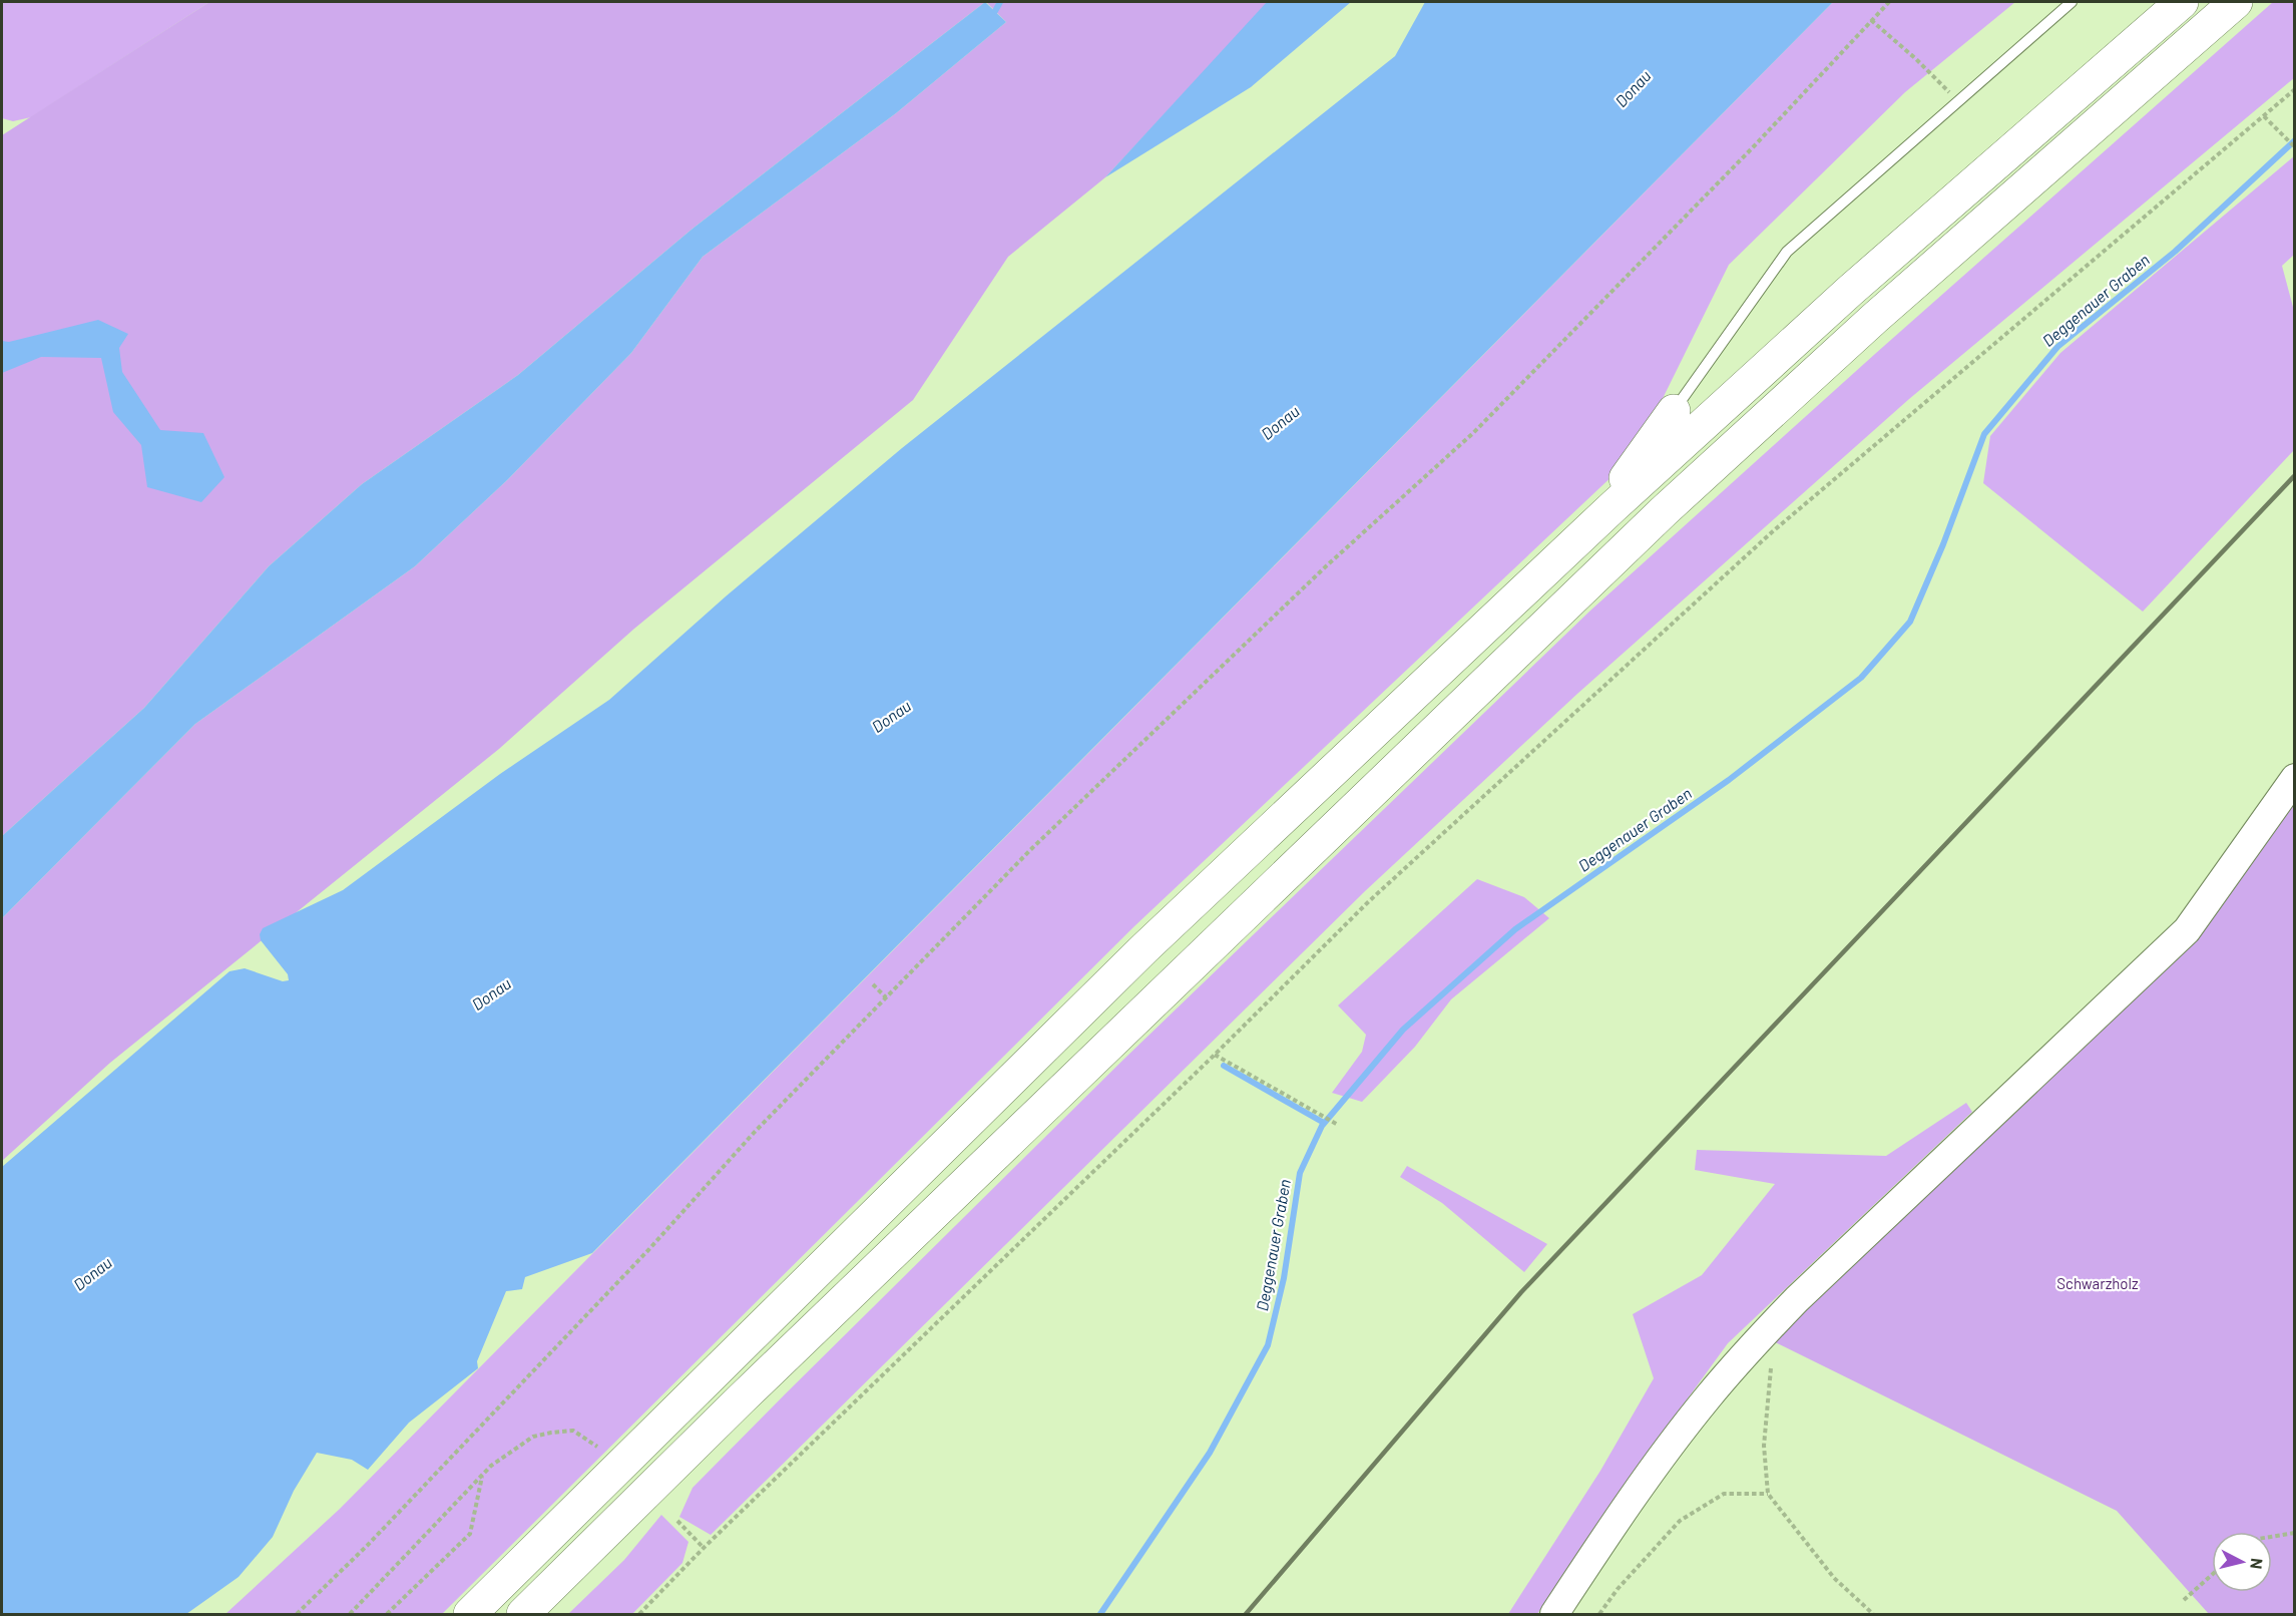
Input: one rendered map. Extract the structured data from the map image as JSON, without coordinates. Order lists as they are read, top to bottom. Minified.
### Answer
{"water":["Donau","Deggenauer Graben"],"parks":["Schwarzholz"],"north":"right"}
